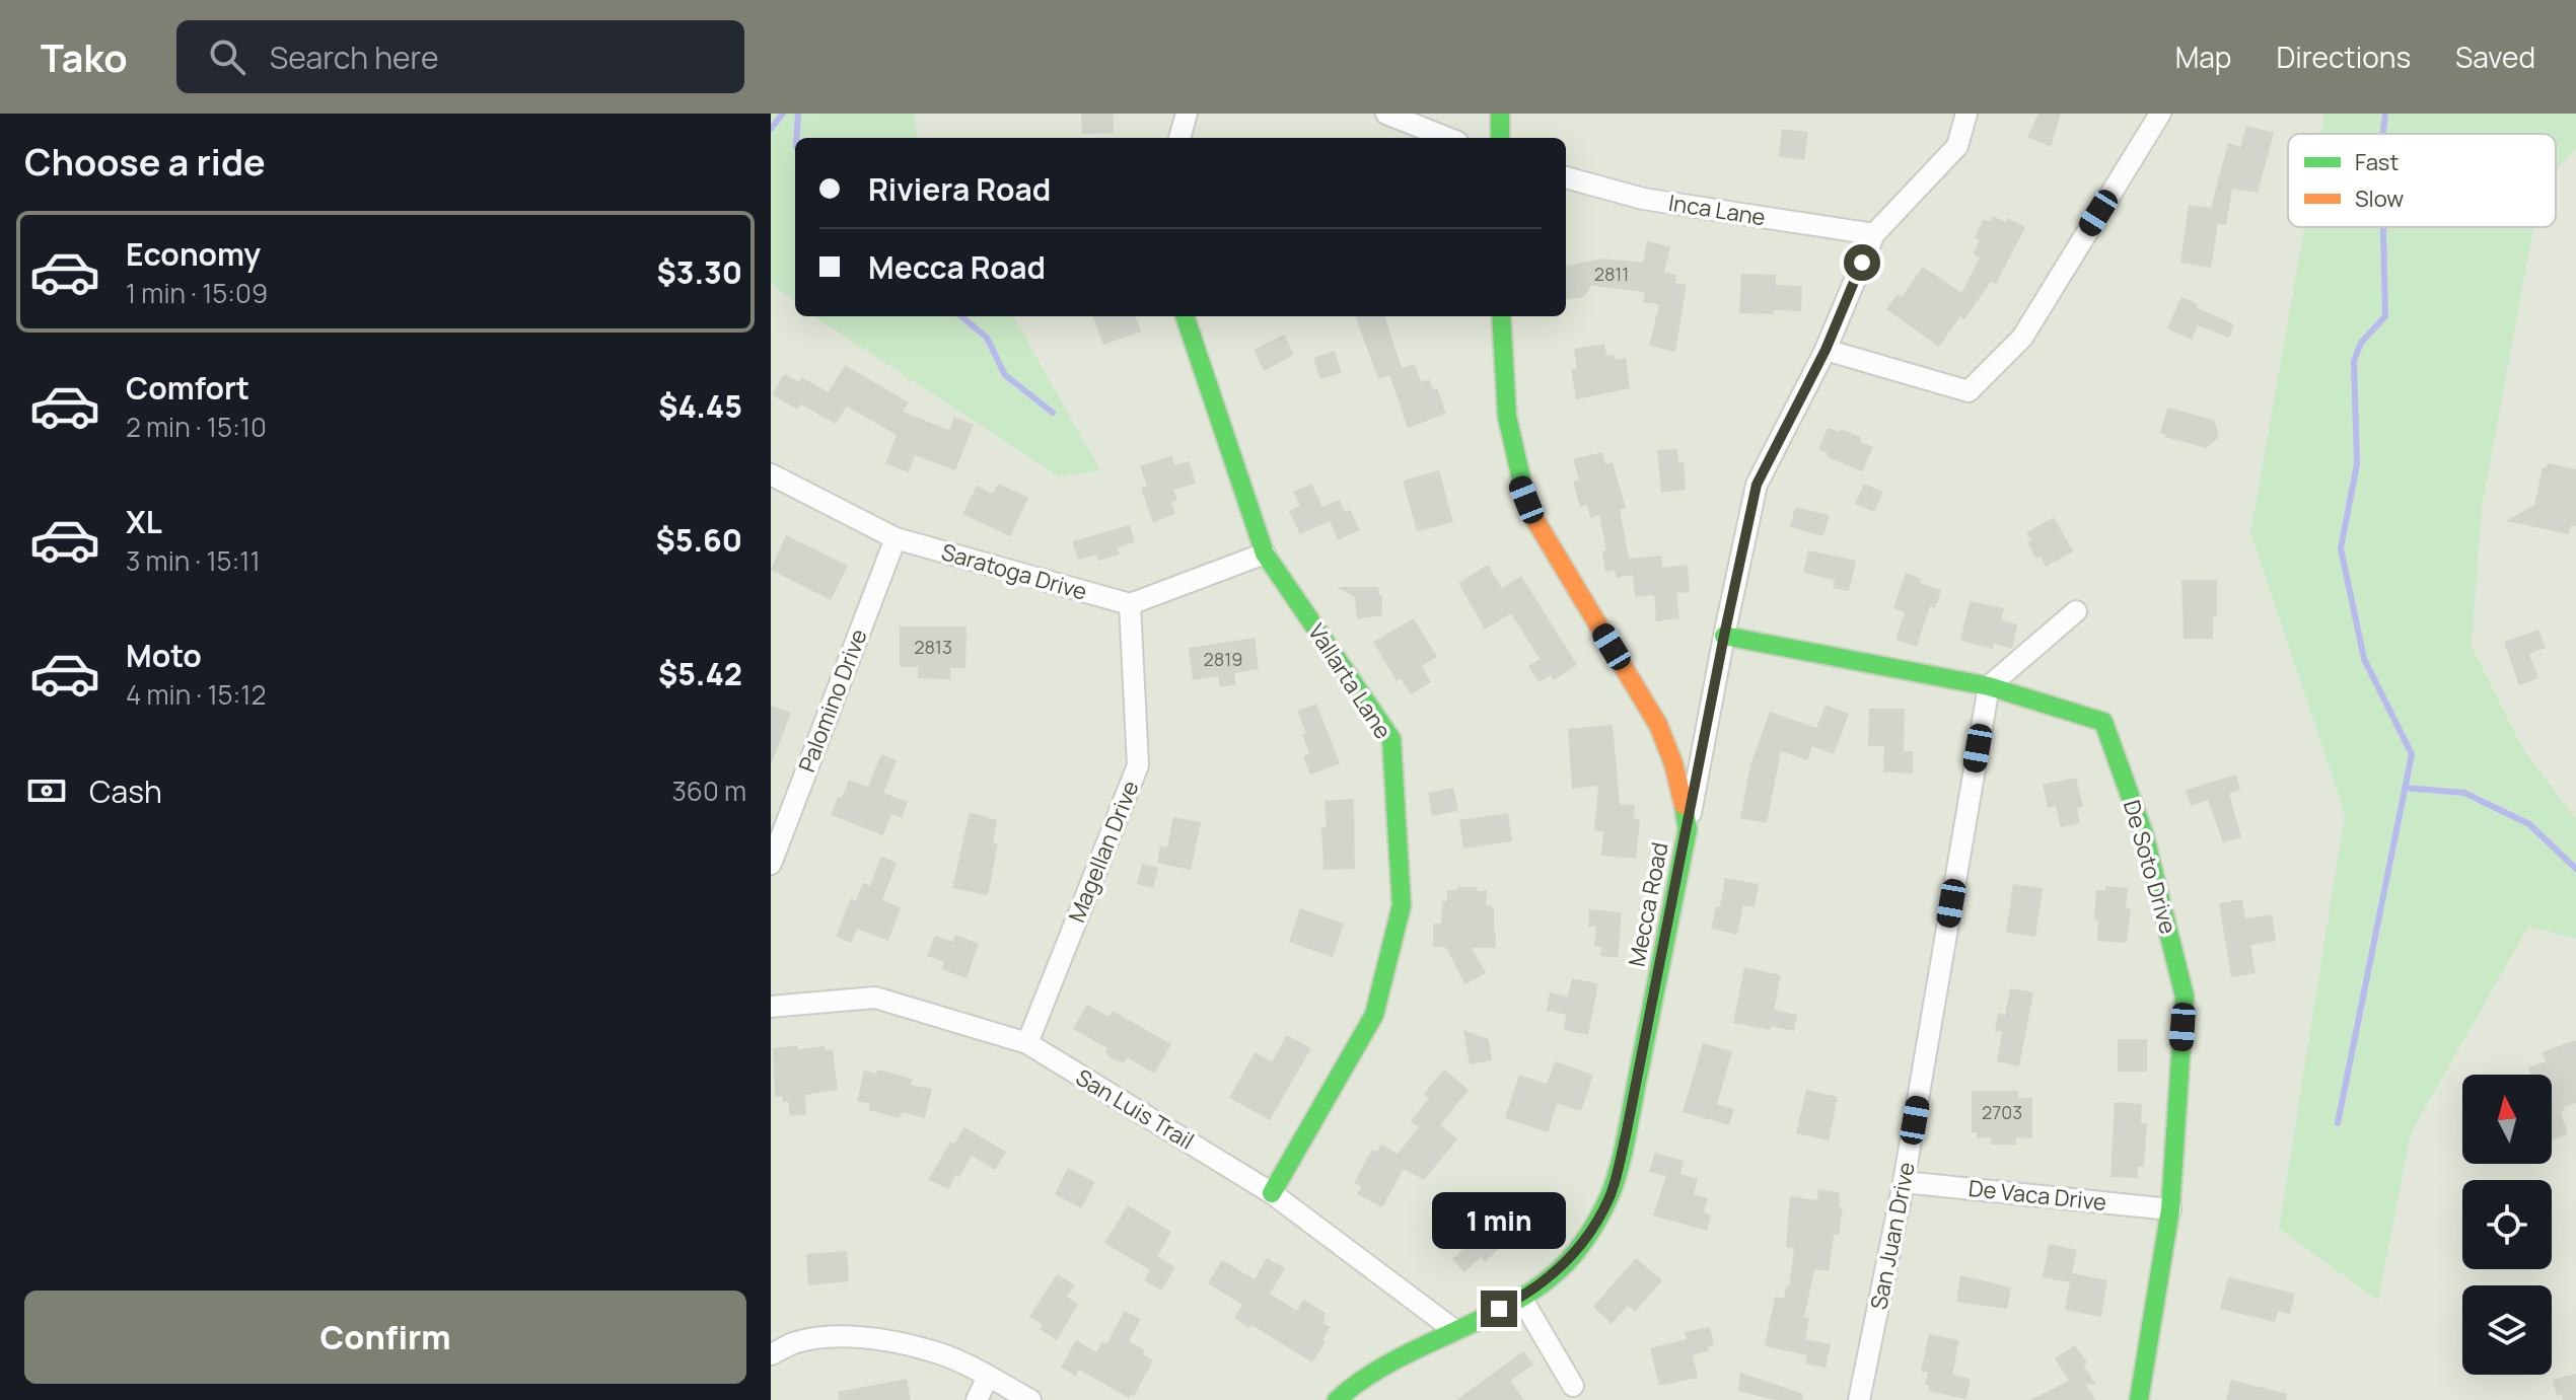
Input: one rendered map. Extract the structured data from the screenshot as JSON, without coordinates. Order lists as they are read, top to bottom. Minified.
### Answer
{"streets":{"street":["Inca Lane","Saratoga Drive","Vallarta Lane","Palomino Drive","Magellan Drive","De Soto Drive","Mecca Road","San Luis Trail","De Vaca Drive","San Juan Drive"]},"crossings":[["Saratoga Drive","Palomino Drive"],["Saratoga Drive","Magellan Drive"],["Vallarta Lane","San Luis Trail"],["Magellan Drive","San Luis Trail"],["De Soto Drive","De Vaca Drive"],["De Soto Drive","San Juan Drive"],["Mecca Road","San Luis Trail"],["De Vaca Drive","San Juan Drive"]],"house_numbers":["2811","2813","2819","2703"],"legend":["Fast","Slow"],"north":"top","page":{"header":"Tako","search":"Search here","nav":["Map","Directions","Saved"],"heading":"Choose a ride","banner":["Riviera Road","Mecca Road"],"list":[{"name":"Economy","note":"1 min · 15:09","value":"$3.30"},{"name":"Comfort","note":"2 min · 15:10","value":"$4.45"},{"name":"XL","note":"3 min · 15:11","value":"$5.60"},{"name":"Moto","note":"4 min · 15:12","value":"$5.42"}],"pay":["Cash","360 m"],"bubble":"1 min","buttons":"Confirm"}}
